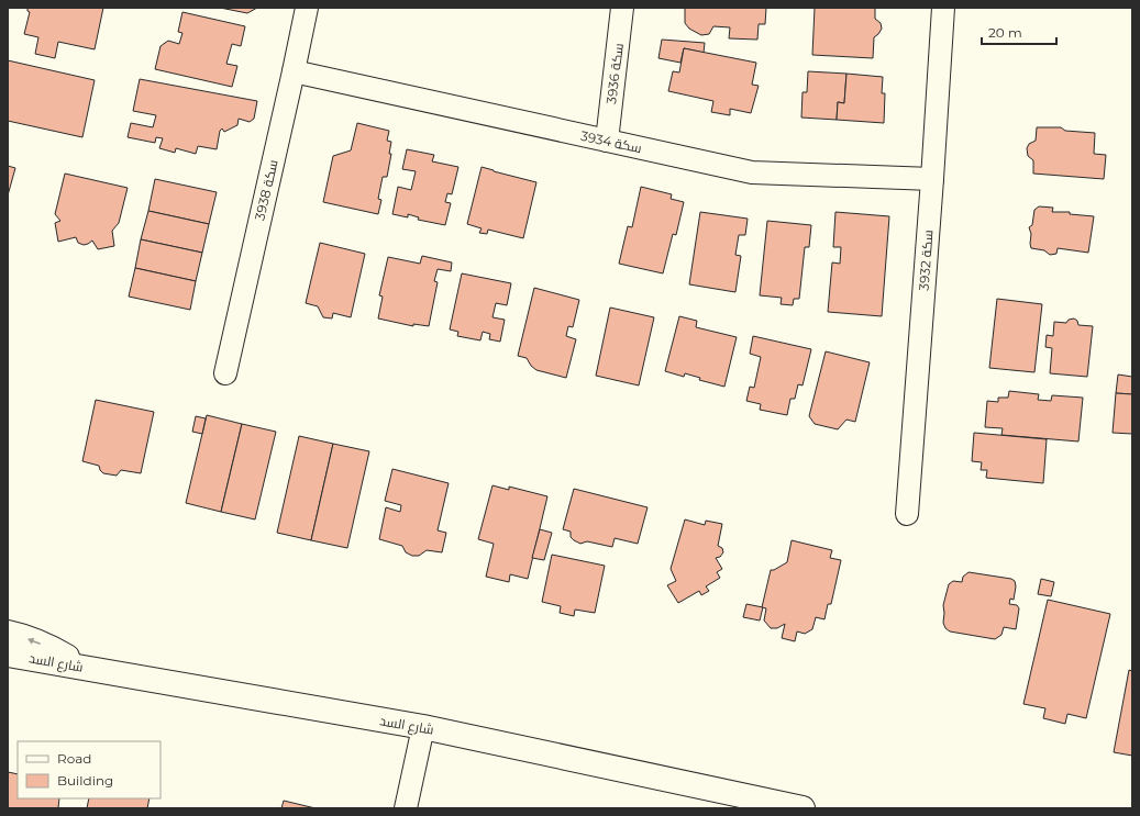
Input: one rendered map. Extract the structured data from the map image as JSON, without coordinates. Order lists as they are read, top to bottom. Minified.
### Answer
{"streets":{"street":["سكة 3936","سكة 3934","سكة 3938","سكة 3932","شارع السد"]},"crossings":[["سكة 3936","سكة 3934"],["سكة 3934","سكة 3938"],["سكة 3934","سكة 3932"]],"legend":["Road","Building"],"scale_bar":"20 m"}
